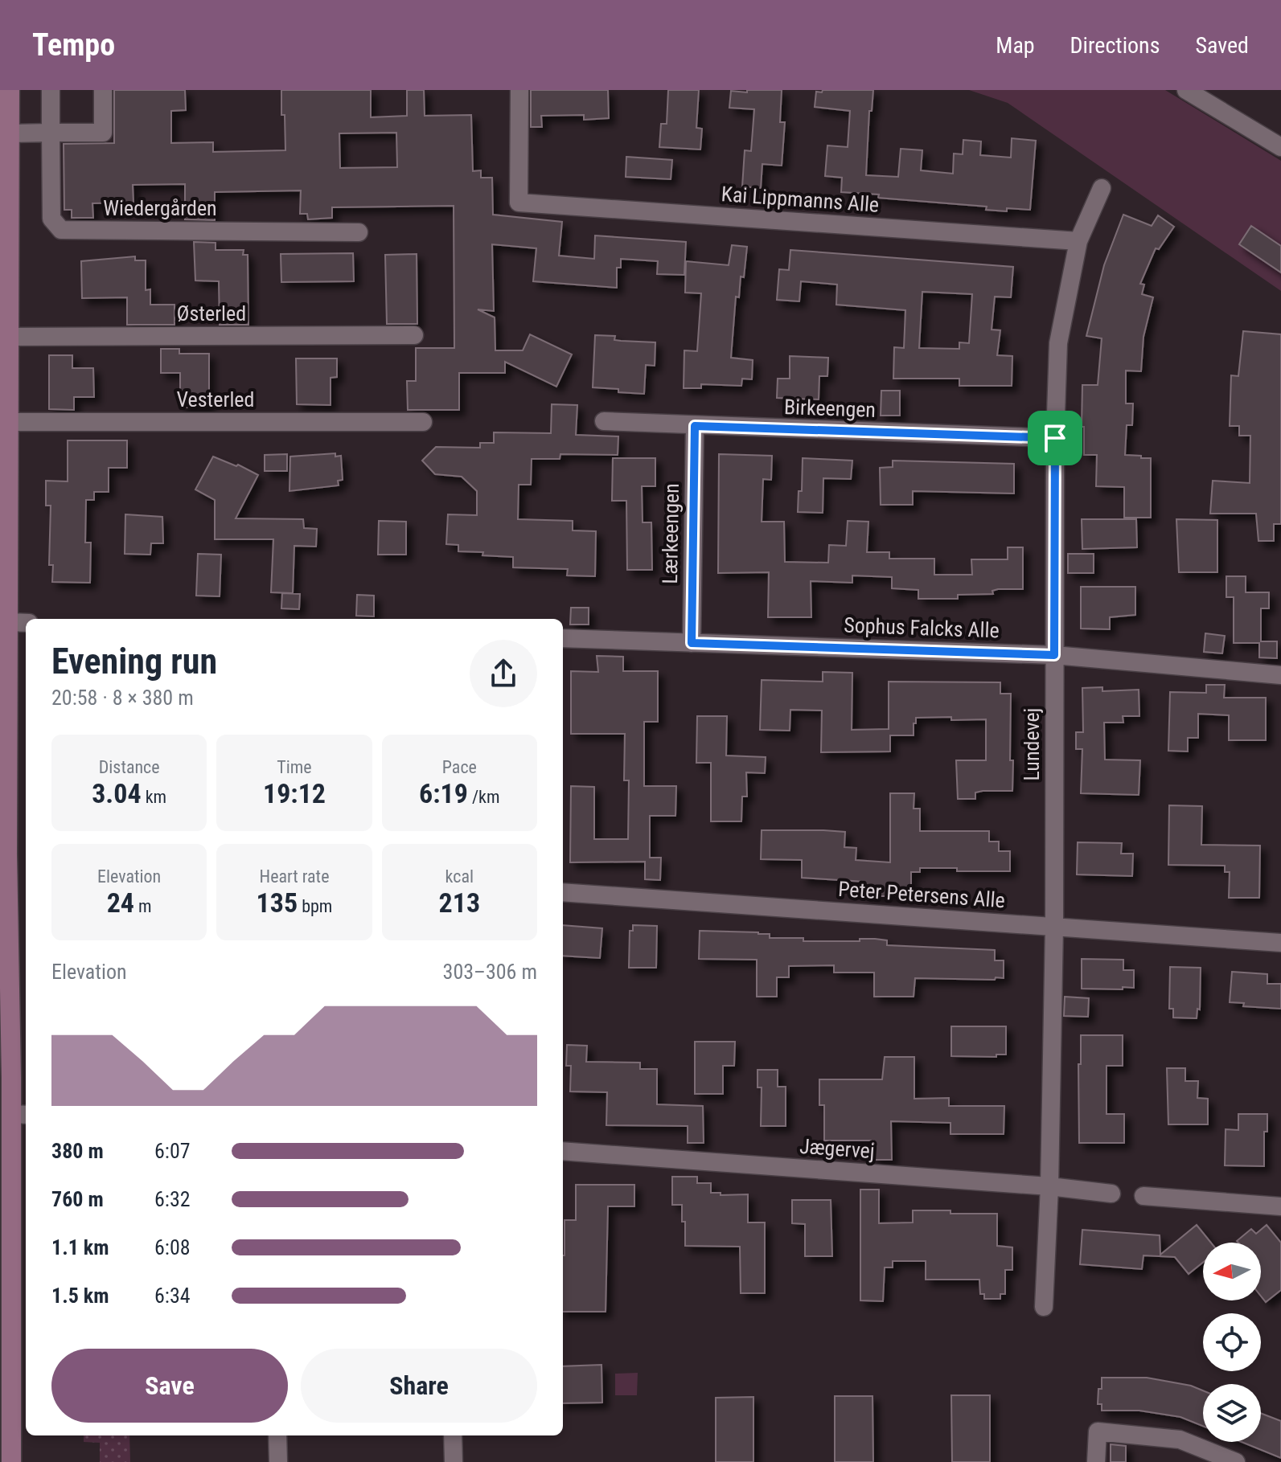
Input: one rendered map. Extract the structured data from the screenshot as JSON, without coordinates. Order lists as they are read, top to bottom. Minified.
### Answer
{"streets":{"street":["Kai Lippmanns Alle","Wiedergården","Østerled","Vesterled","Birkeengen","Lærkeengen","Sophus Falcks Alle","Lundevej","Peter Petersens Alle","Jægervej"]},"crossings":[["Kai Lippmanns Alle","Lundevej"],["Birkeengen","Lærkeengen"],["Birkeengen","Lundevej"],["Lærkeengen","Sophus Falcks Alle"],["Sophus Falcks Alle","Lundevej"],["Lundevej","Peter Petersens Alle"],["Lundevej","Jægervej"]],"north":"left","page":{"header":"Tempo","nav":["Map","Directions","Saved"],"heading":["Evening run","20:58 · 8 × 380 m"],"stats":[["Distance","3.04 km"],["Time","19:12"],["Pace","6:19 /km"],["Elevation","24 m"],["Heart rate","135 bpm"],["kcal","213"]],"chart":["Elevation","303–306 m"],"list":[{"name":"380 m","note":"6:07"},{"name":"760 m","note":"6:32"},{"name":"1.1 km","note":"6:08"},{"name":"1.5 km","note":"6:34"}],"buttons":["Save","Share"]}}
